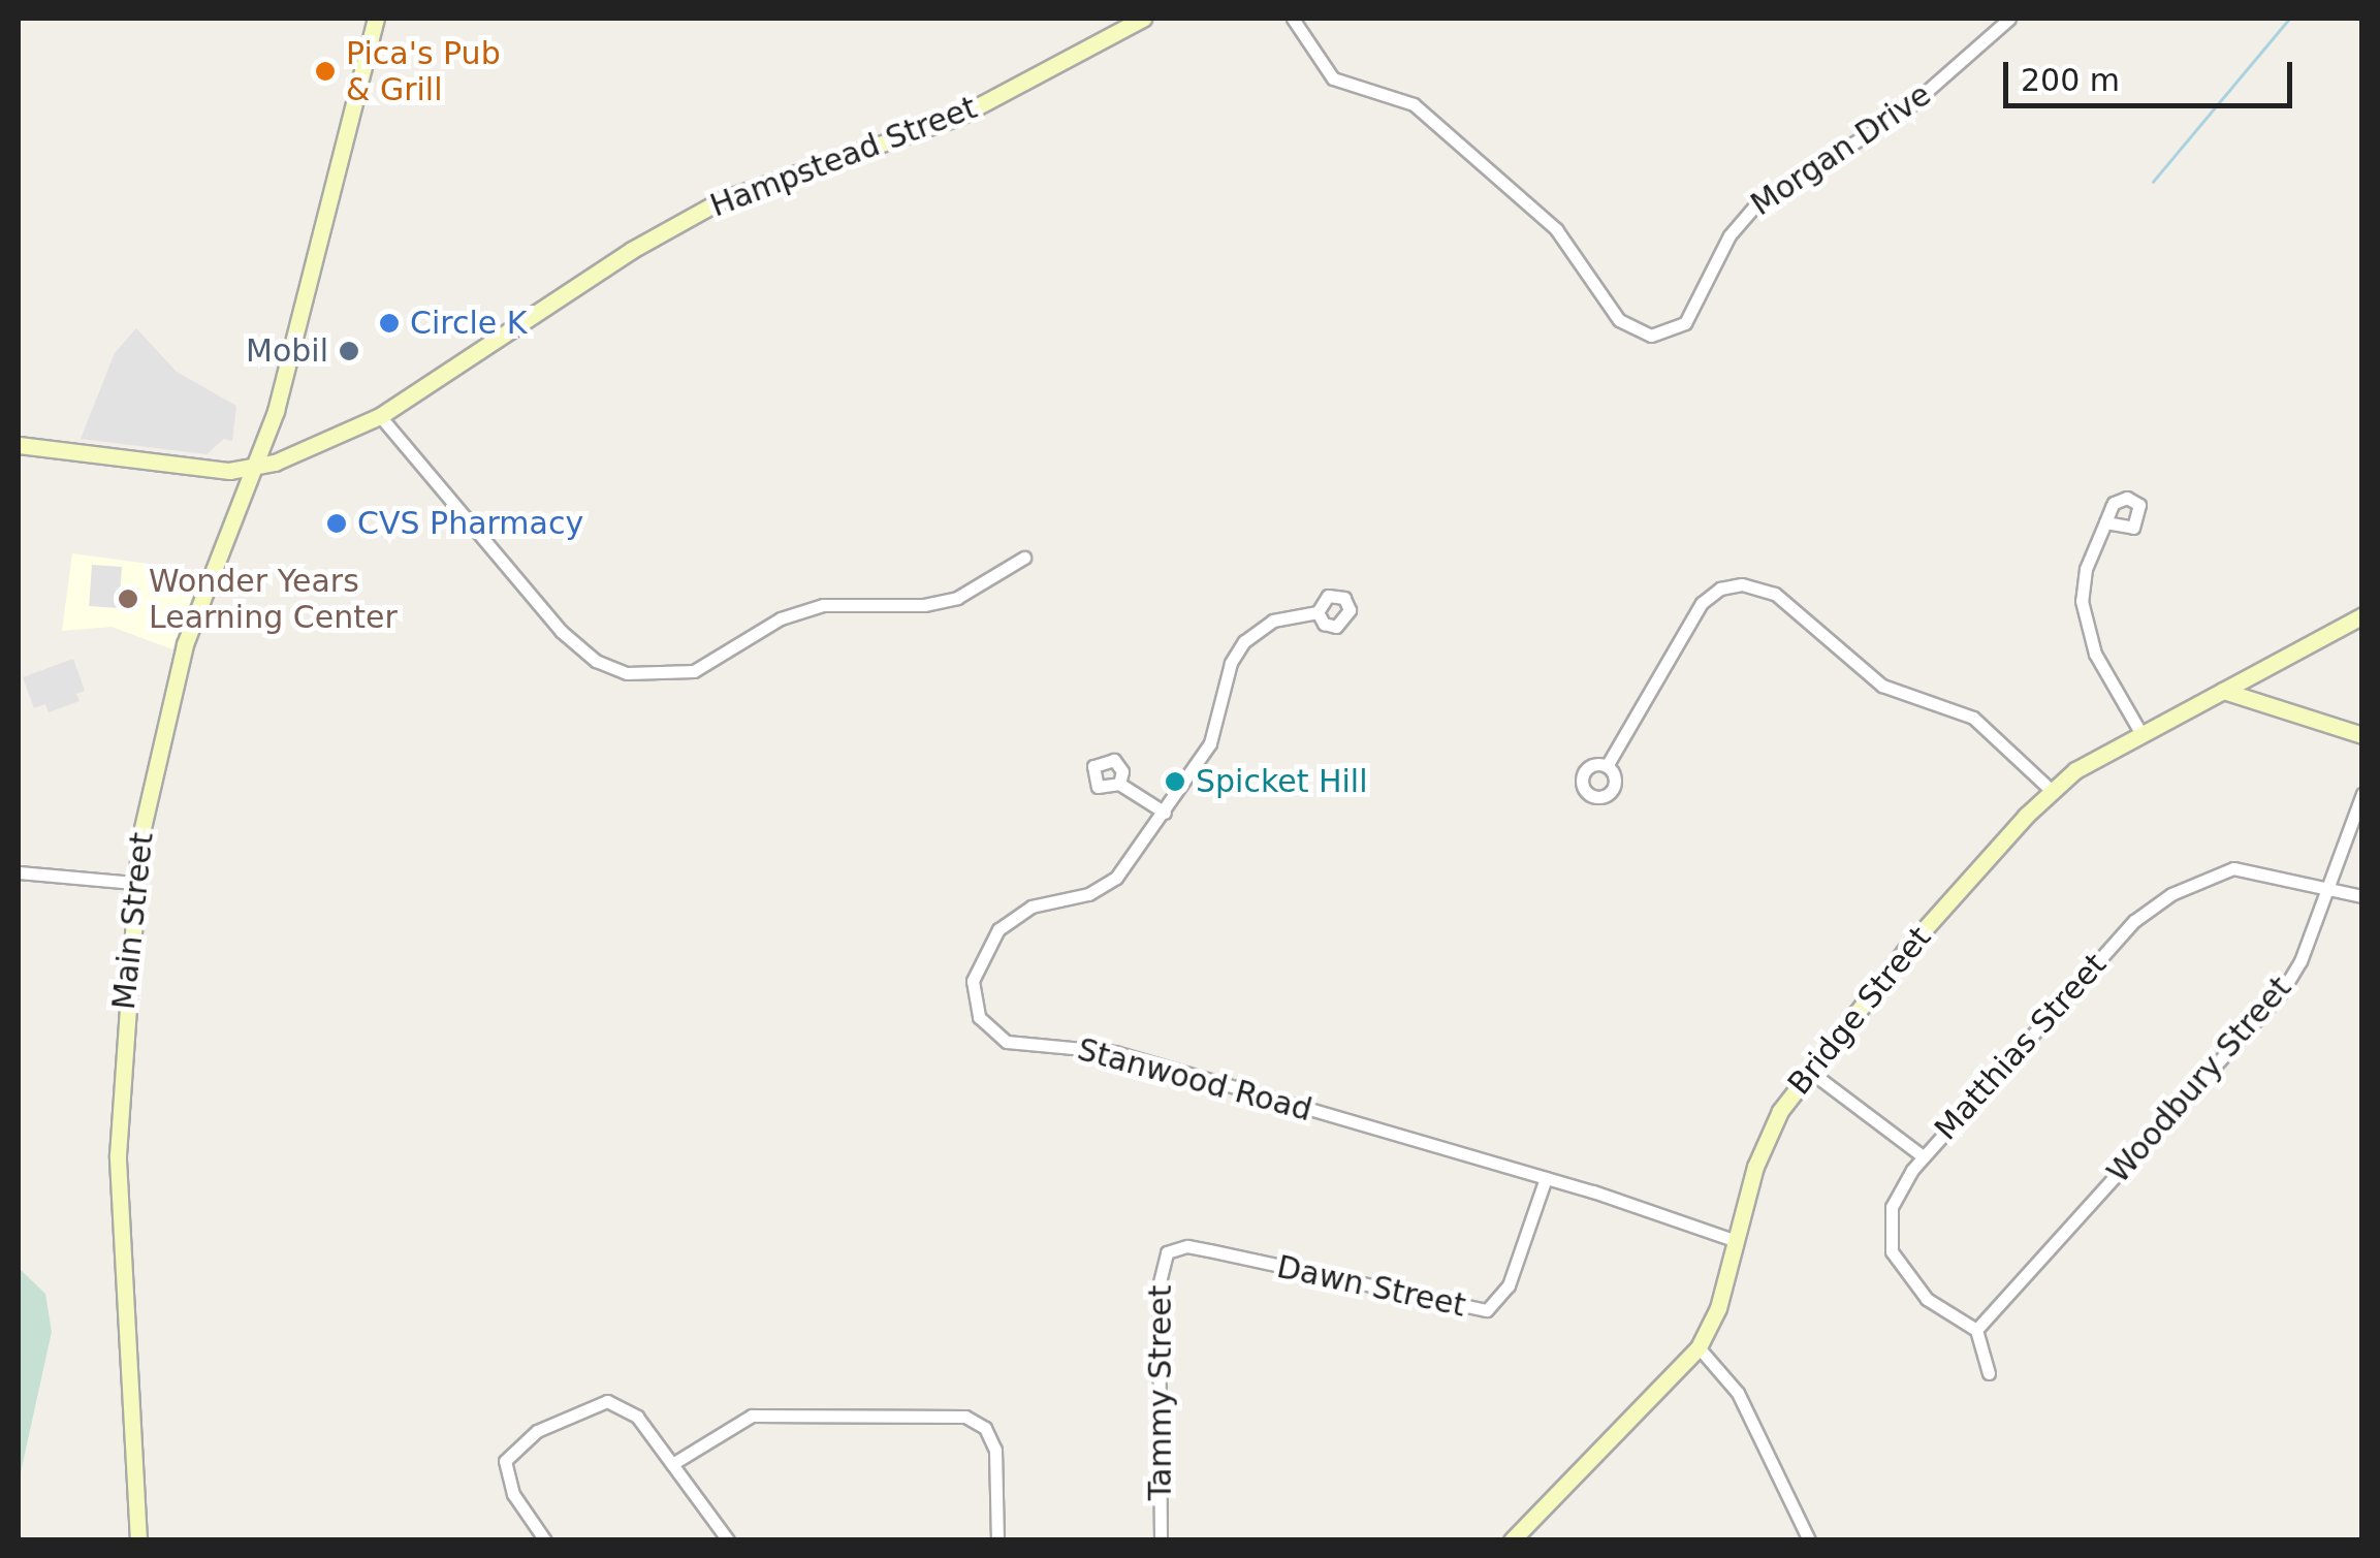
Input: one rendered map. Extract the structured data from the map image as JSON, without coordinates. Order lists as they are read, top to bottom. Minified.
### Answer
{"streets":{"main road":["Hampstead Street","Main Street","Bridge Street"],"street":["Morgan Drive","Matthias Street","Stanwood Road","Woodbury Street","Dawn Street","Tammy Street"]},"crossings":[["Hampstead Street","Main Street"],["Bridge Street","Stanwood Road"],["Matthias Street","Woodbury Street"],["Stanwood Road","Dawn Street"],["Dawn Street","Tammy Street"]],"places":["Pica's Pub & Grill","Circle K","Mobil","CVS Pharmacy","Wonder Years Learning Center","Spicket Hill"],"scale_bar":"200 m"}
